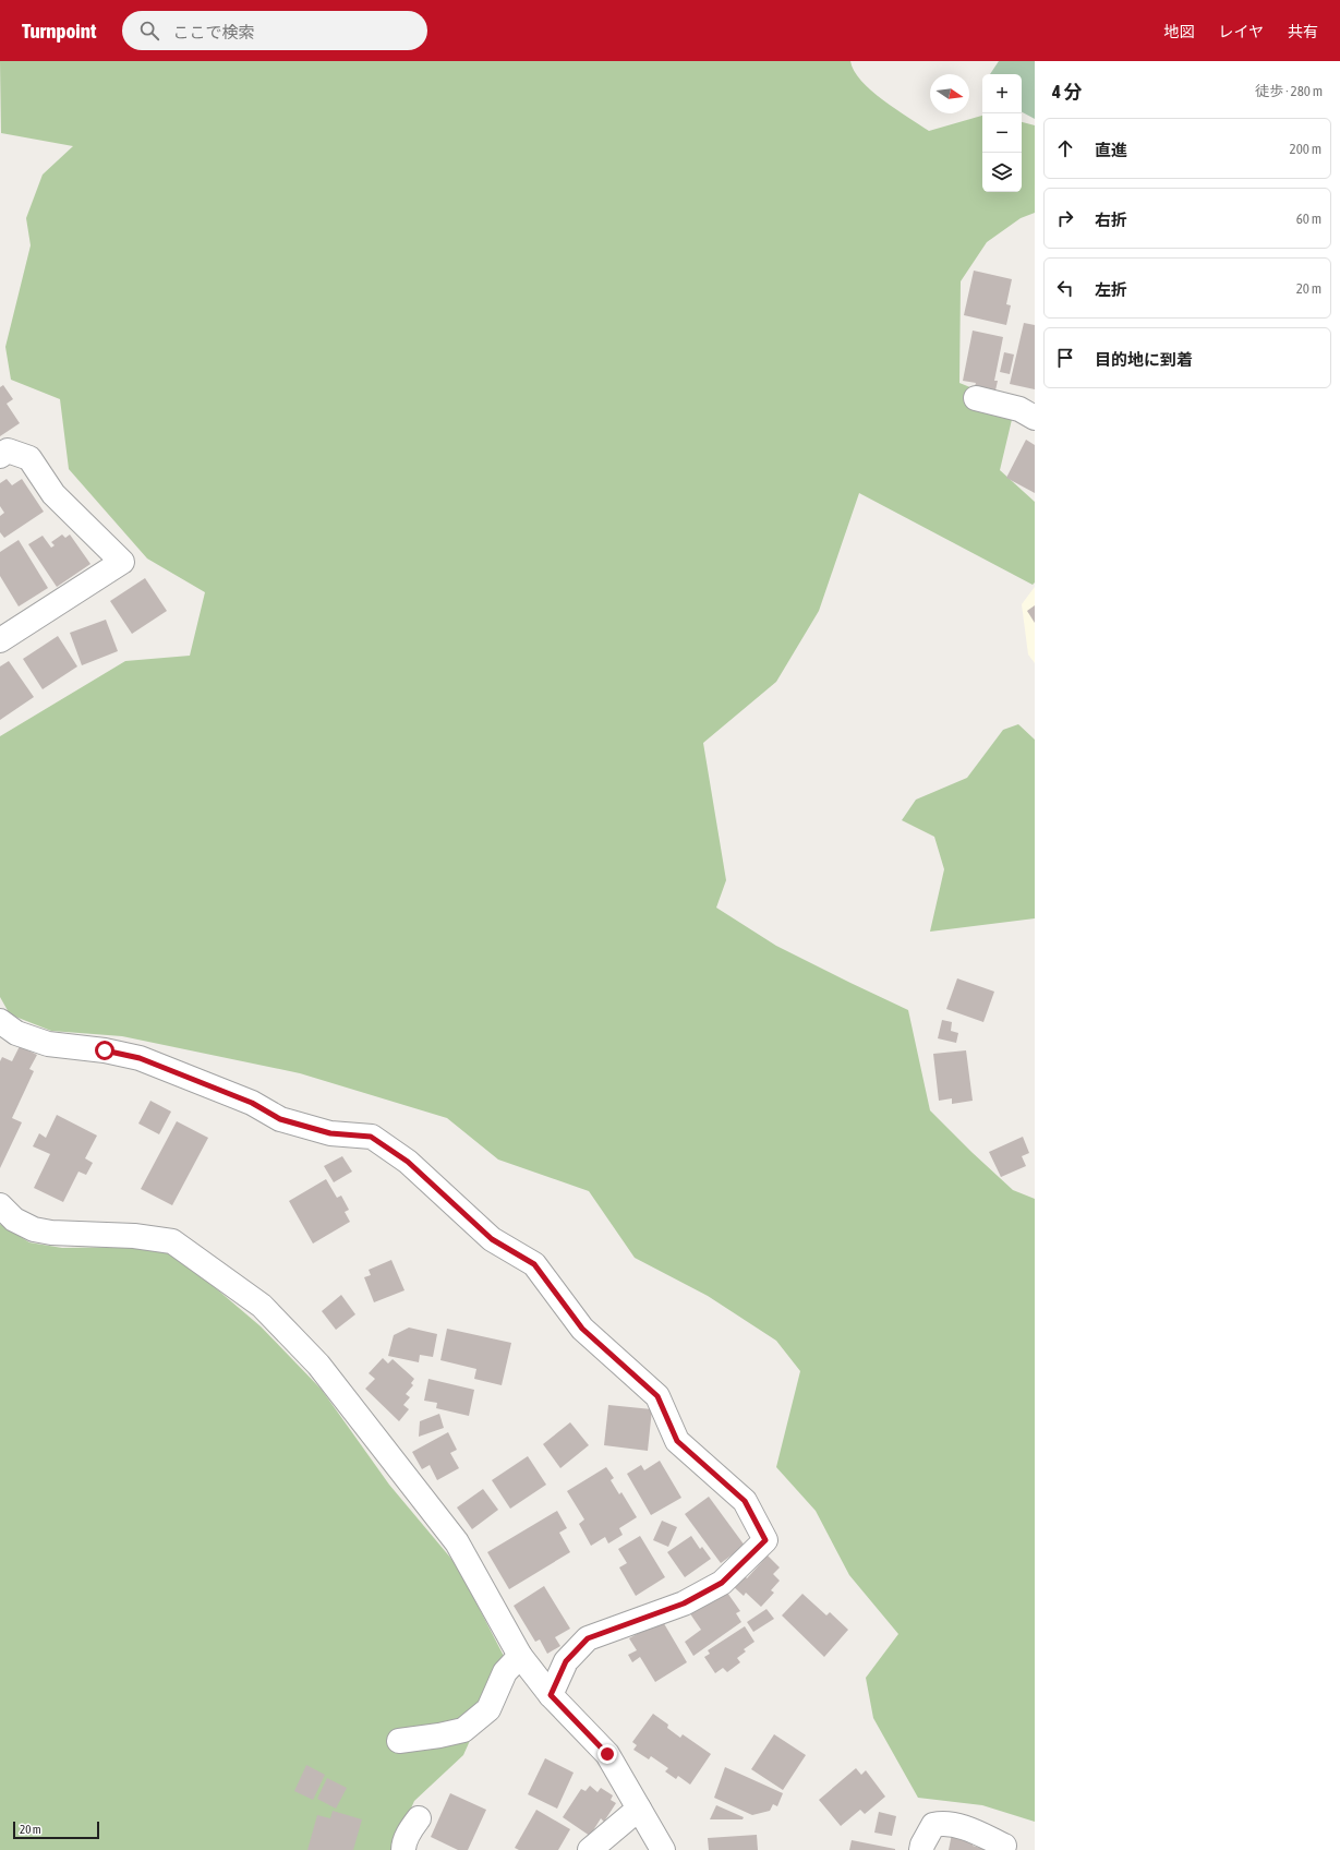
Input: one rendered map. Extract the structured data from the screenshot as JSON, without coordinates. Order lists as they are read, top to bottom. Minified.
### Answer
{"scale_bar":"20 m","north":"right","page":{"header":"Turnpoint","search":"ここで検索","nav":["地図","レイヤ","共有"],"heading":["4 分","徒歩 · 280 m"],"map_buttons":["+","−"],"list":[["直進","200 m"],["右折","60 m"],["左折","20 m"],"目的地に到着"],"scale":"20 m"}}
